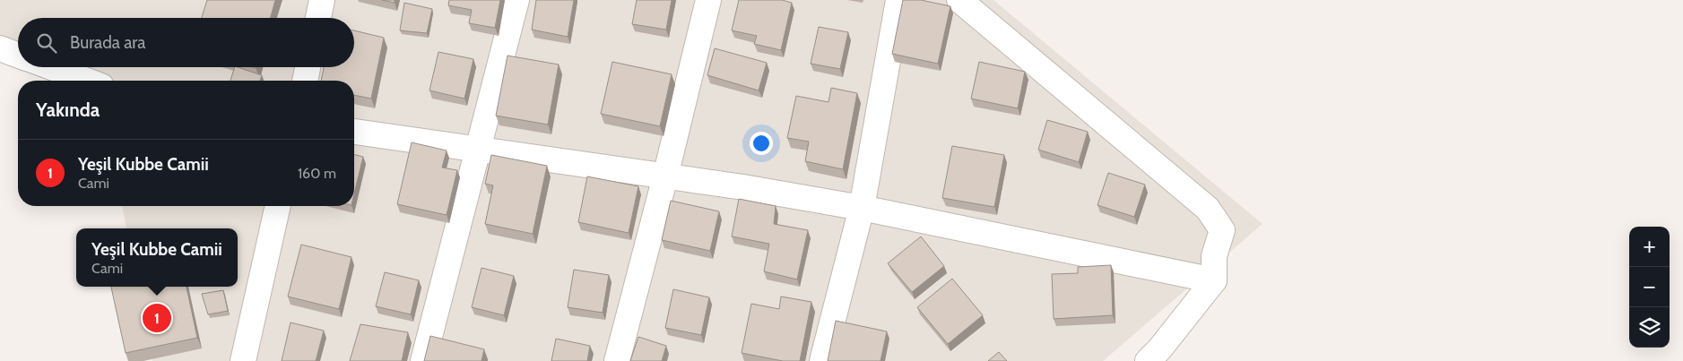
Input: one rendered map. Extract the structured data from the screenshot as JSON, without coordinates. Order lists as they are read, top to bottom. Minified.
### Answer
{"page":{"search":"Burada ara","heading":"Yakında","list":[{"mark":"1","name":"Yeşil Kubbe Camii","note":"Cami","value":"160 m"}],"map_buttons":["+","−"],"popup":["Yeşil Kubbe Camii","Cami"],"pins":"1"}}
